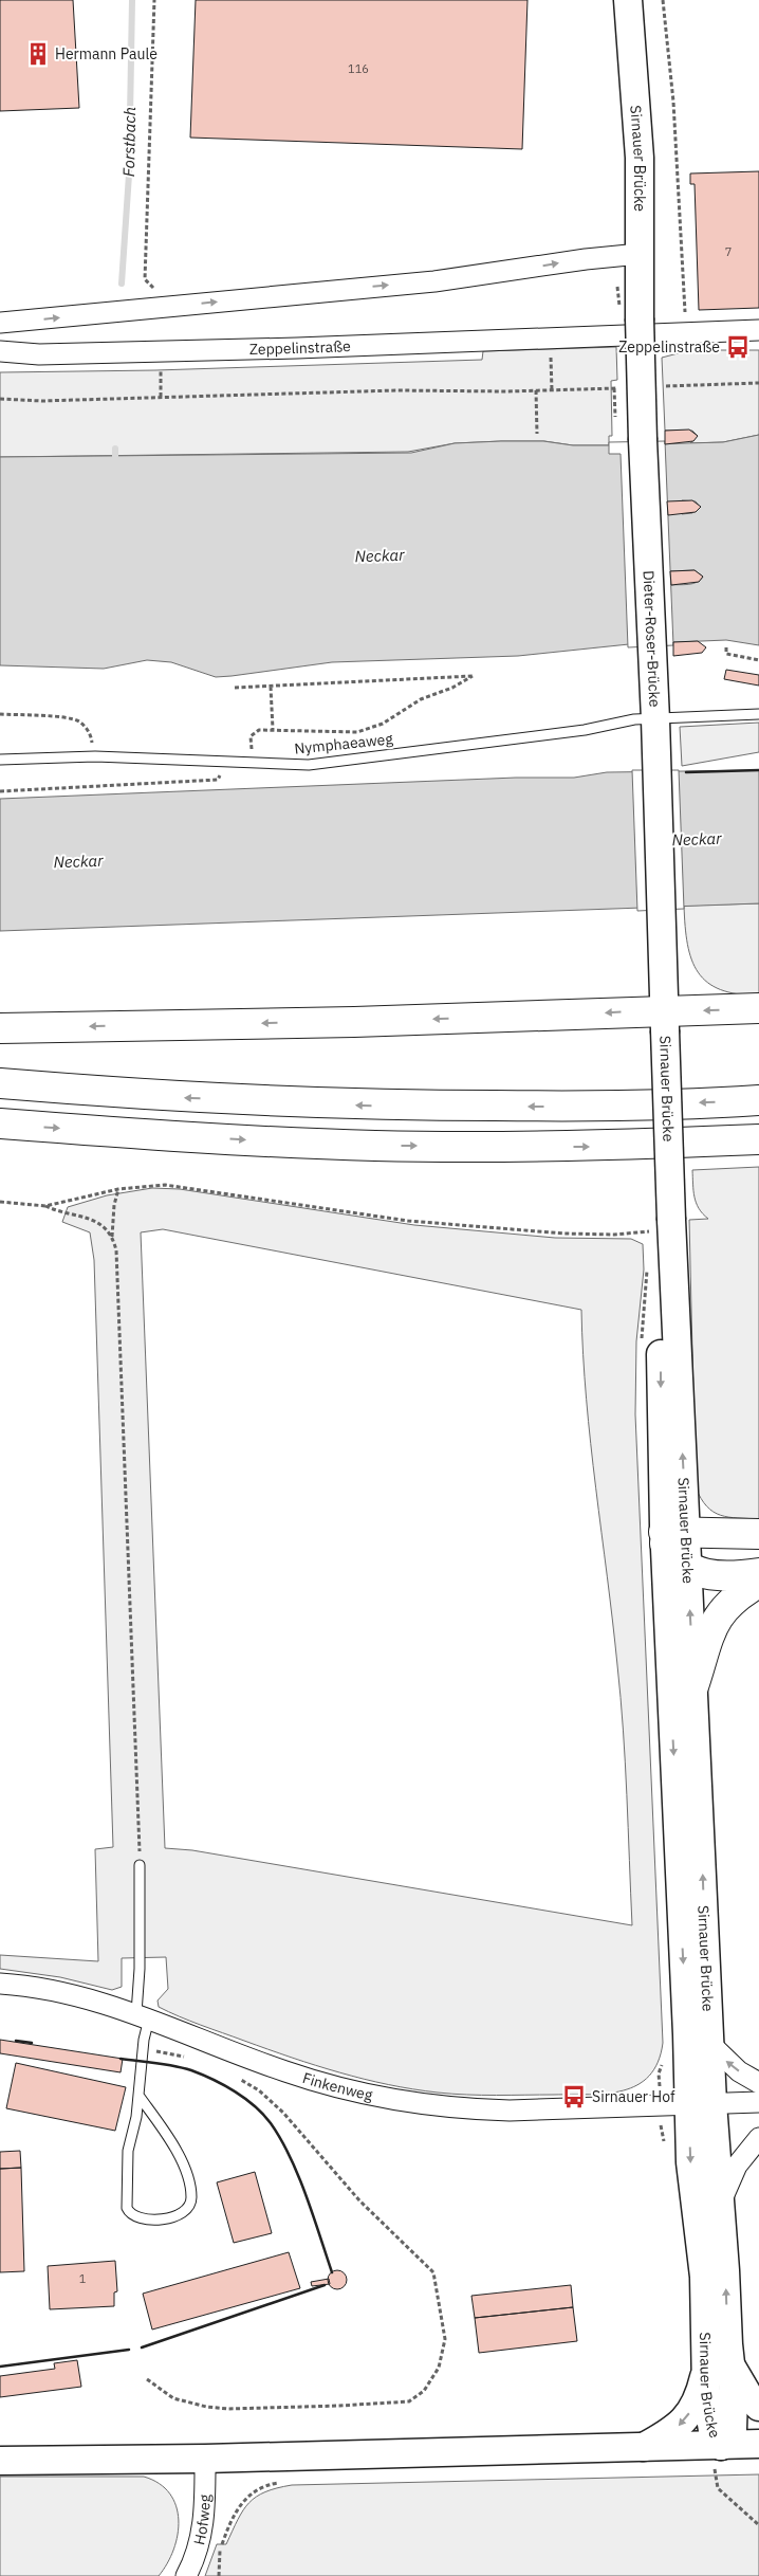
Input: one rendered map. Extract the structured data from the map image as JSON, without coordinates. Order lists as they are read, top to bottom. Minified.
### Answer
{"streets":{"main road":["Sirnauer Brücke","Dieter-Roser-Brücke"],"street":["Zeppelinstraße","Finkenweg","Hofweg"],"lane":["Nymphaeaweg"]},"crossings":[["Sirnauer Brücke","Dieter-Roser-Brücke"],["Sirnauer Brücke","Finkenweg"],["Dieter-Roser-Brücke","Nymphaeaweg"]],"water":["Forstbach","Neckar"],"places":{"building":["Hermann Paule"],"bus stop":["Zeppelinstraße","Sirnauer Hof"]},"house_numbers":["116","7","1"]}
